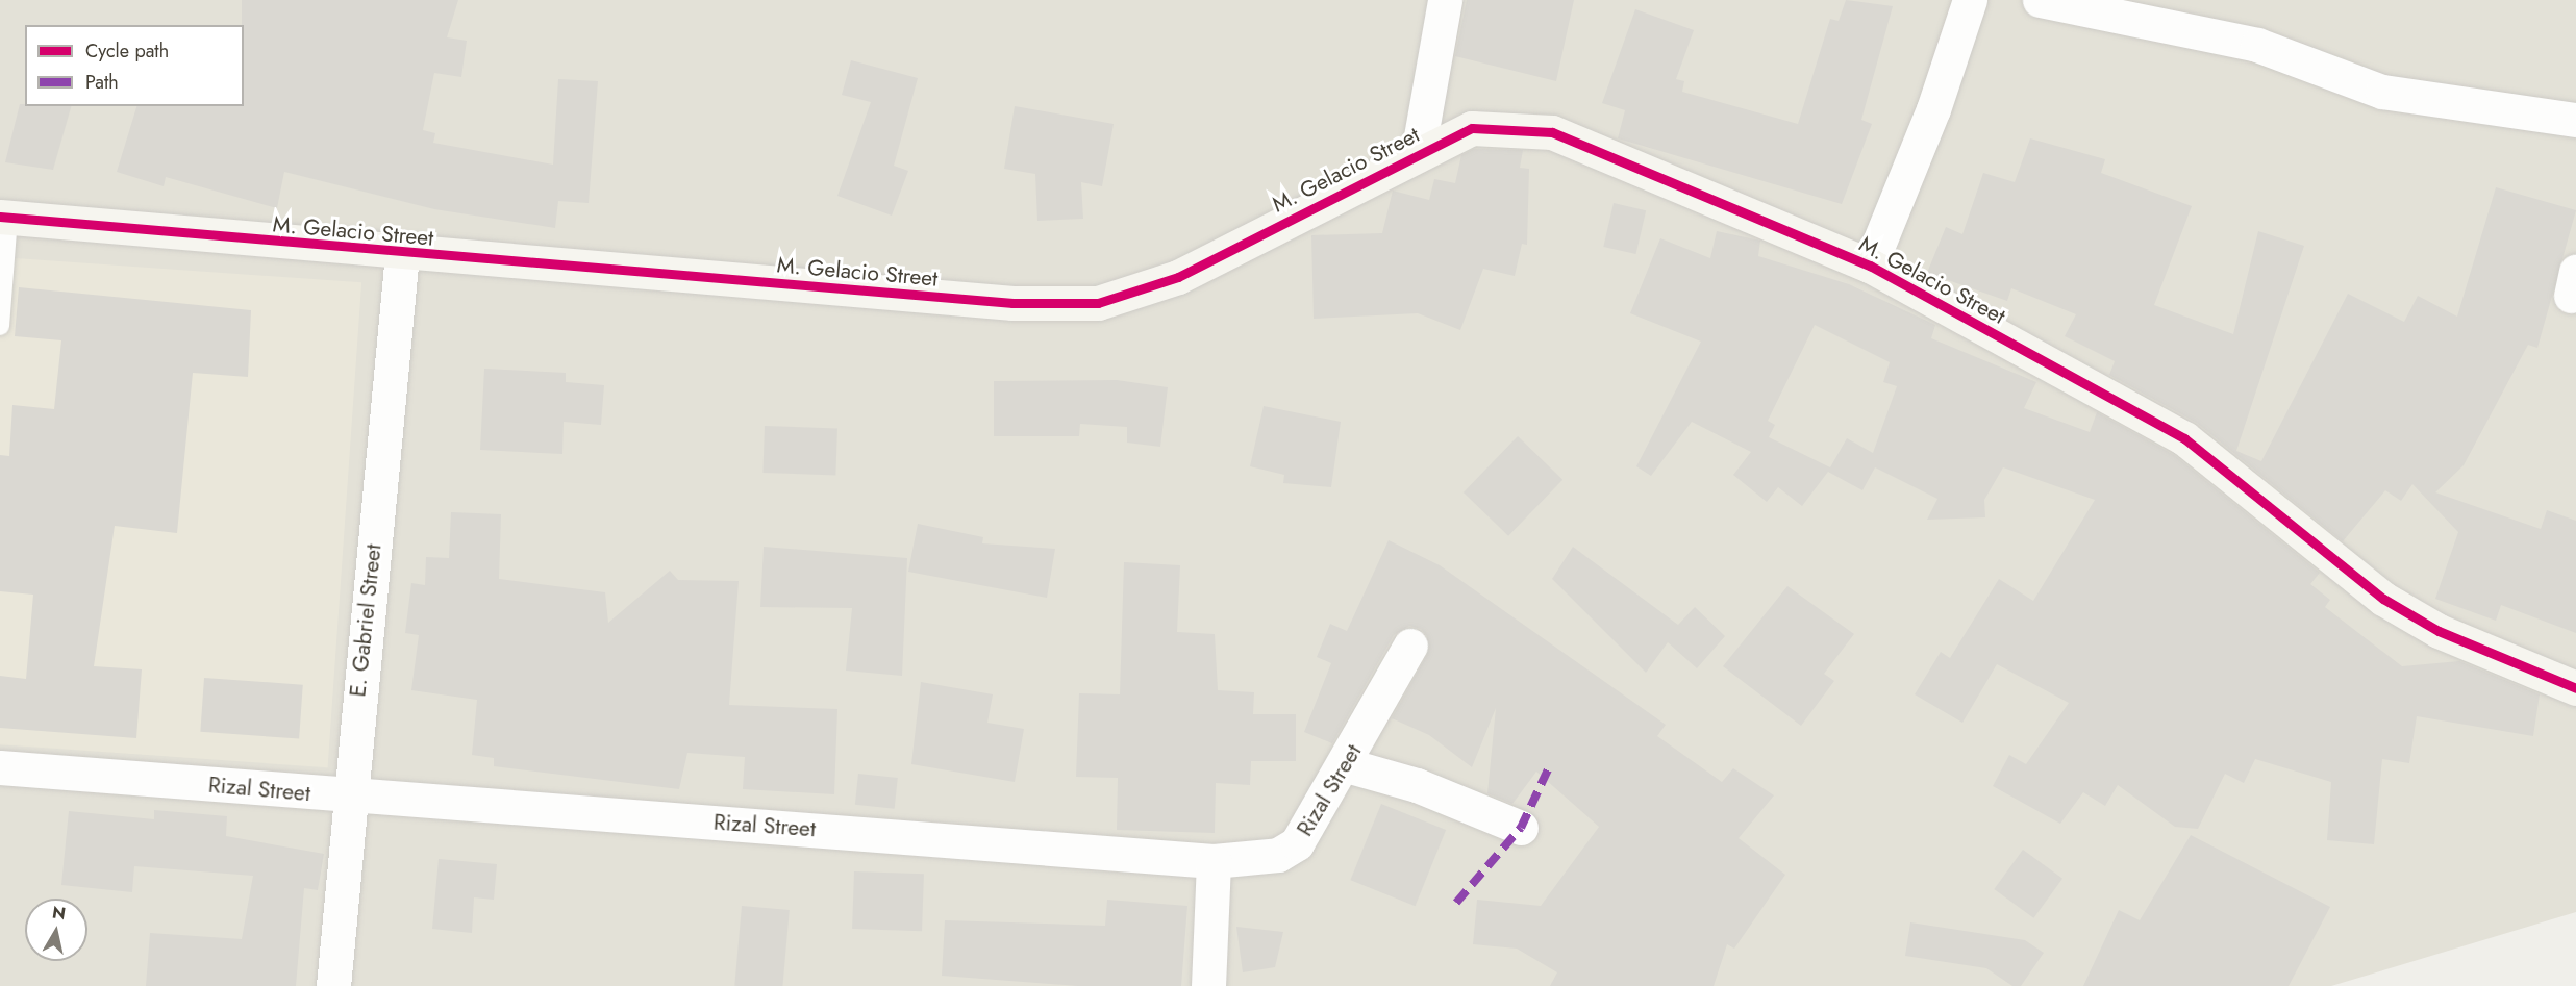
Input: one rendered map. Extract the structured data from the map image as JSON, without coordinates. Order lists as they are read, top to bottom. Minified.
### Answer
{"streets":{"street":["M. Gelacio Street","E. Gabriel Street","Rizal Street"]},"crossings":[["M. Gelacio Street","E. Gabriel Street"],["E. Gabriel Street","Rizal Street"]],"legend":["Cycle path","Path"],"north":"top"}
